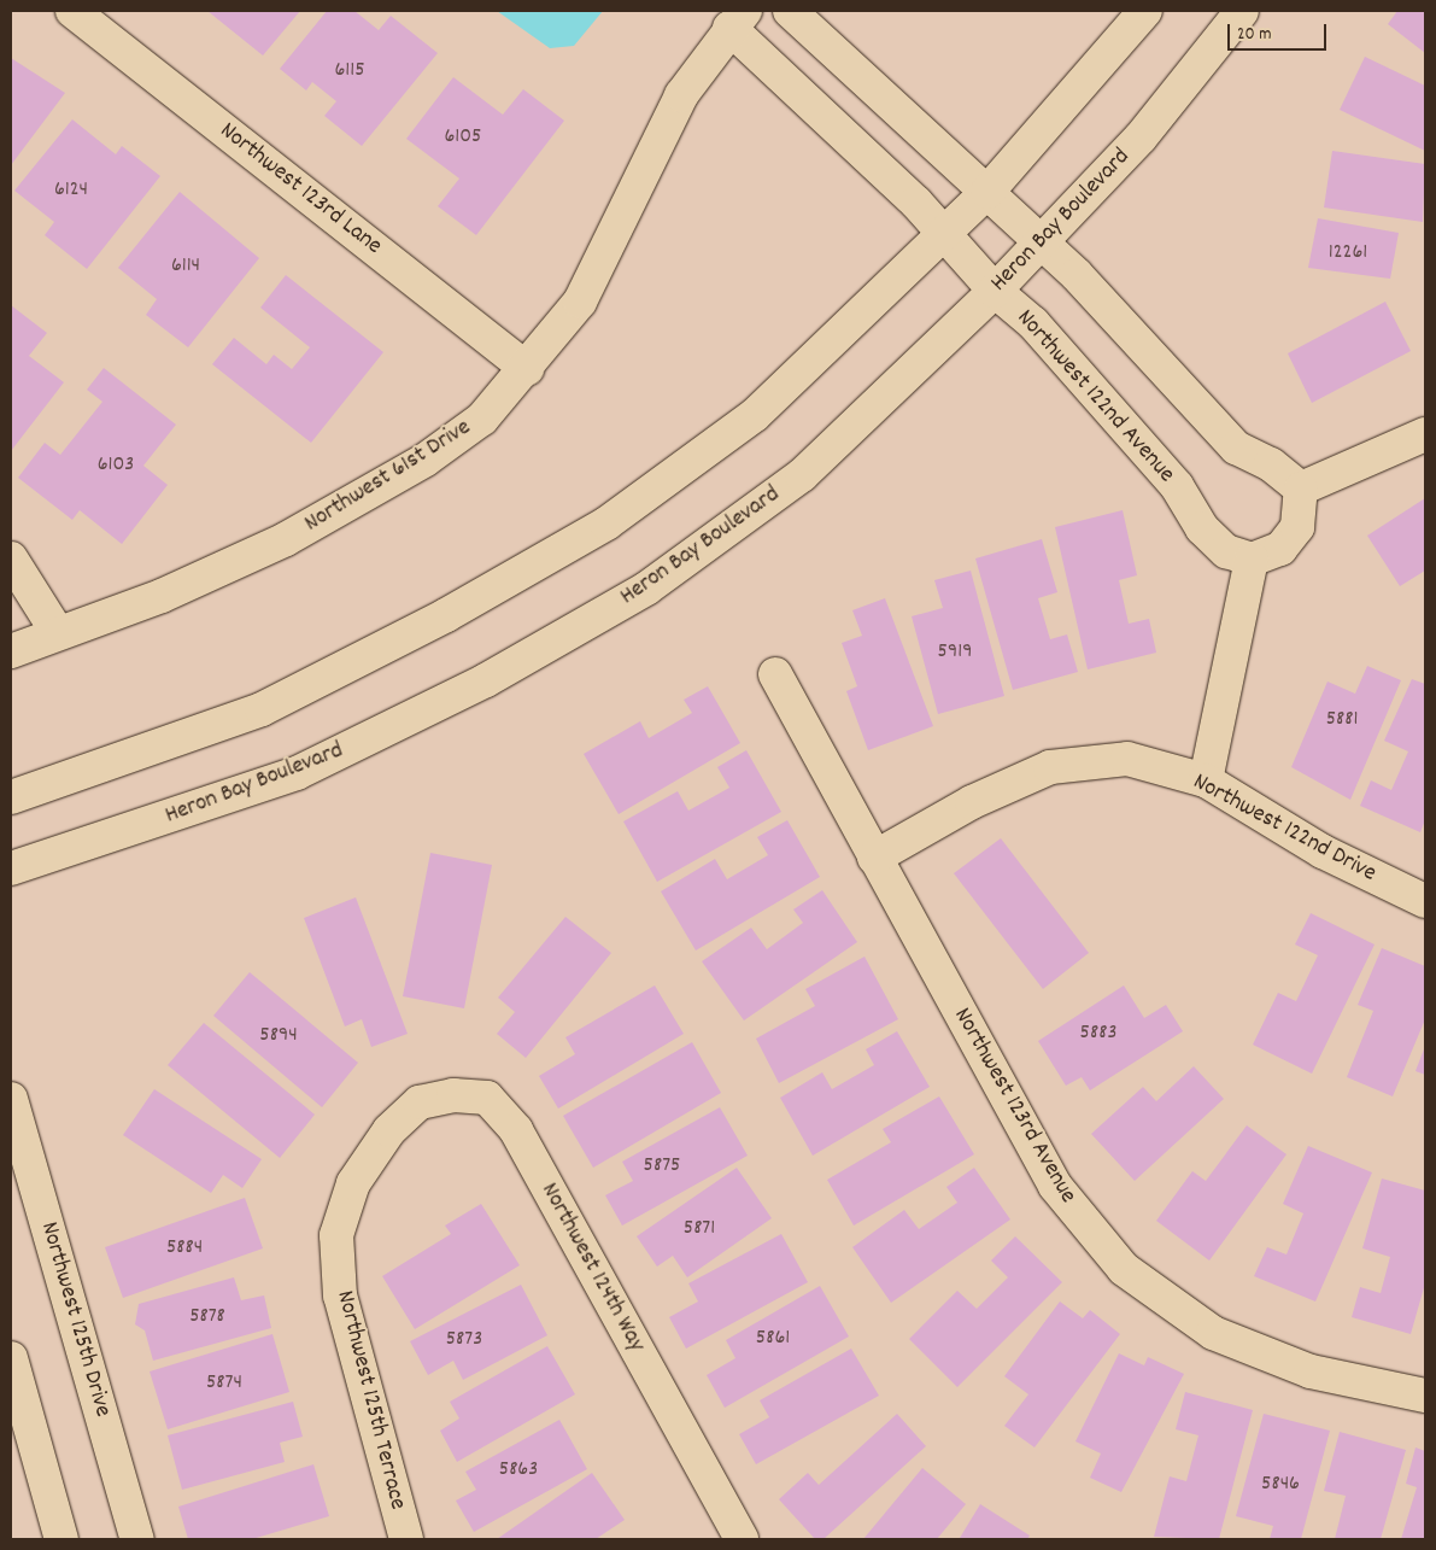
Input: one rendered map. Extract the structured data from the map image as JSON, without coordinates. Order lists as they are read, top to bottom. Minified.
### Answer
{"streets":{"street":["Northwest 123rd Lane","Heron Bay Boulevard","Northwest 122nd Avenue","Northwest 61st Drive","Northwest 122nd Drive","Northwest 123rd Avenue","Northwest 124th Way","Northwest 125th Drive","Northwest 125th Terrace"]},"crossings":[["Northwest 123rd Lane","Northwest 61st Drive"],["Heron Bay Boulevard","Northwest 122nd Avenue"],["Northwest 122nd Avenue","Northwest 61st Drive"],["Northwest 122nd Drive","Northwest 123rd Avenue"],["Northwest 124th Way","Northwest 125th Terrace"]],"house_numbers":["6115","6105","6124","12261","6114","6103","5919","5881","5883","5894","5875","5871","5884","5878","5861","5873","5874","5863","5846"],"scale_bar":"20 m"}
